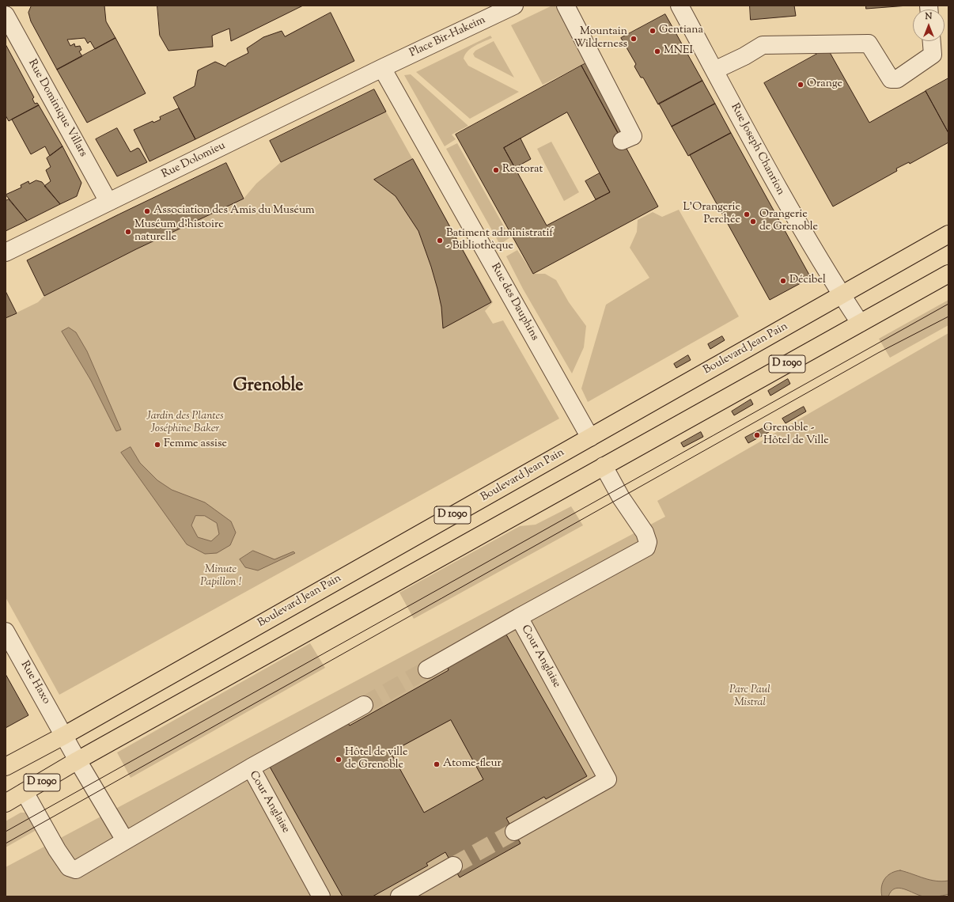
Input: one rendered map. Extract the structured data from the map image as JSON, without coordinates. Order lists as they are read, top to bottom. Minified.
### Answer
{"streets":{"main road":["Boulevard Jean Pain","D 1090"],"street":["Place Bir-Hakeim","Rue Dominique Villars","Rue Joseph Chanrion","Rue Dolomieu","Rue des Dauphins","Cour Anglaise","Rue Haxo"]},"crossings":[["Place Bir-Hakeim","Rue Dolomieu"],["Place Bir-Hakeim","Rue des Dauphins"],["Rue Dominique Villars","Rue Dolomieu"],["Rue Joseph Chanrion","Boulevard Jean Pain"],["Rue Joseph Chanrion","D 1090"],["Rue Dolomieu","Rue des Dauphins"],["Rue des Dauphins","Boulevard Jean Pain"],["Boulevard Jean Pain","Rue Haxo"],["D 1090","Cour Anglaise"]],"districts":["Grenoble"],"parks":["Jardin des Plantes Joséphine Baker","Minute Papillon !","Parc Paul Mistral"],"places":["Gentiana","Mountain Wilderness","MNEI","Orange","Rectorat","Association des Amis du Muséum","L'Orangerie Perchée","Orangerie de Grenoble","Muséum d'histoire naturelle","Batiment administratif - Bibliothèque","Décibel","Grenoble - Hôtel de Ville","Femme assise","Hôtel de ville de Grenoble","Atome-fleur"],"north":"top"}
